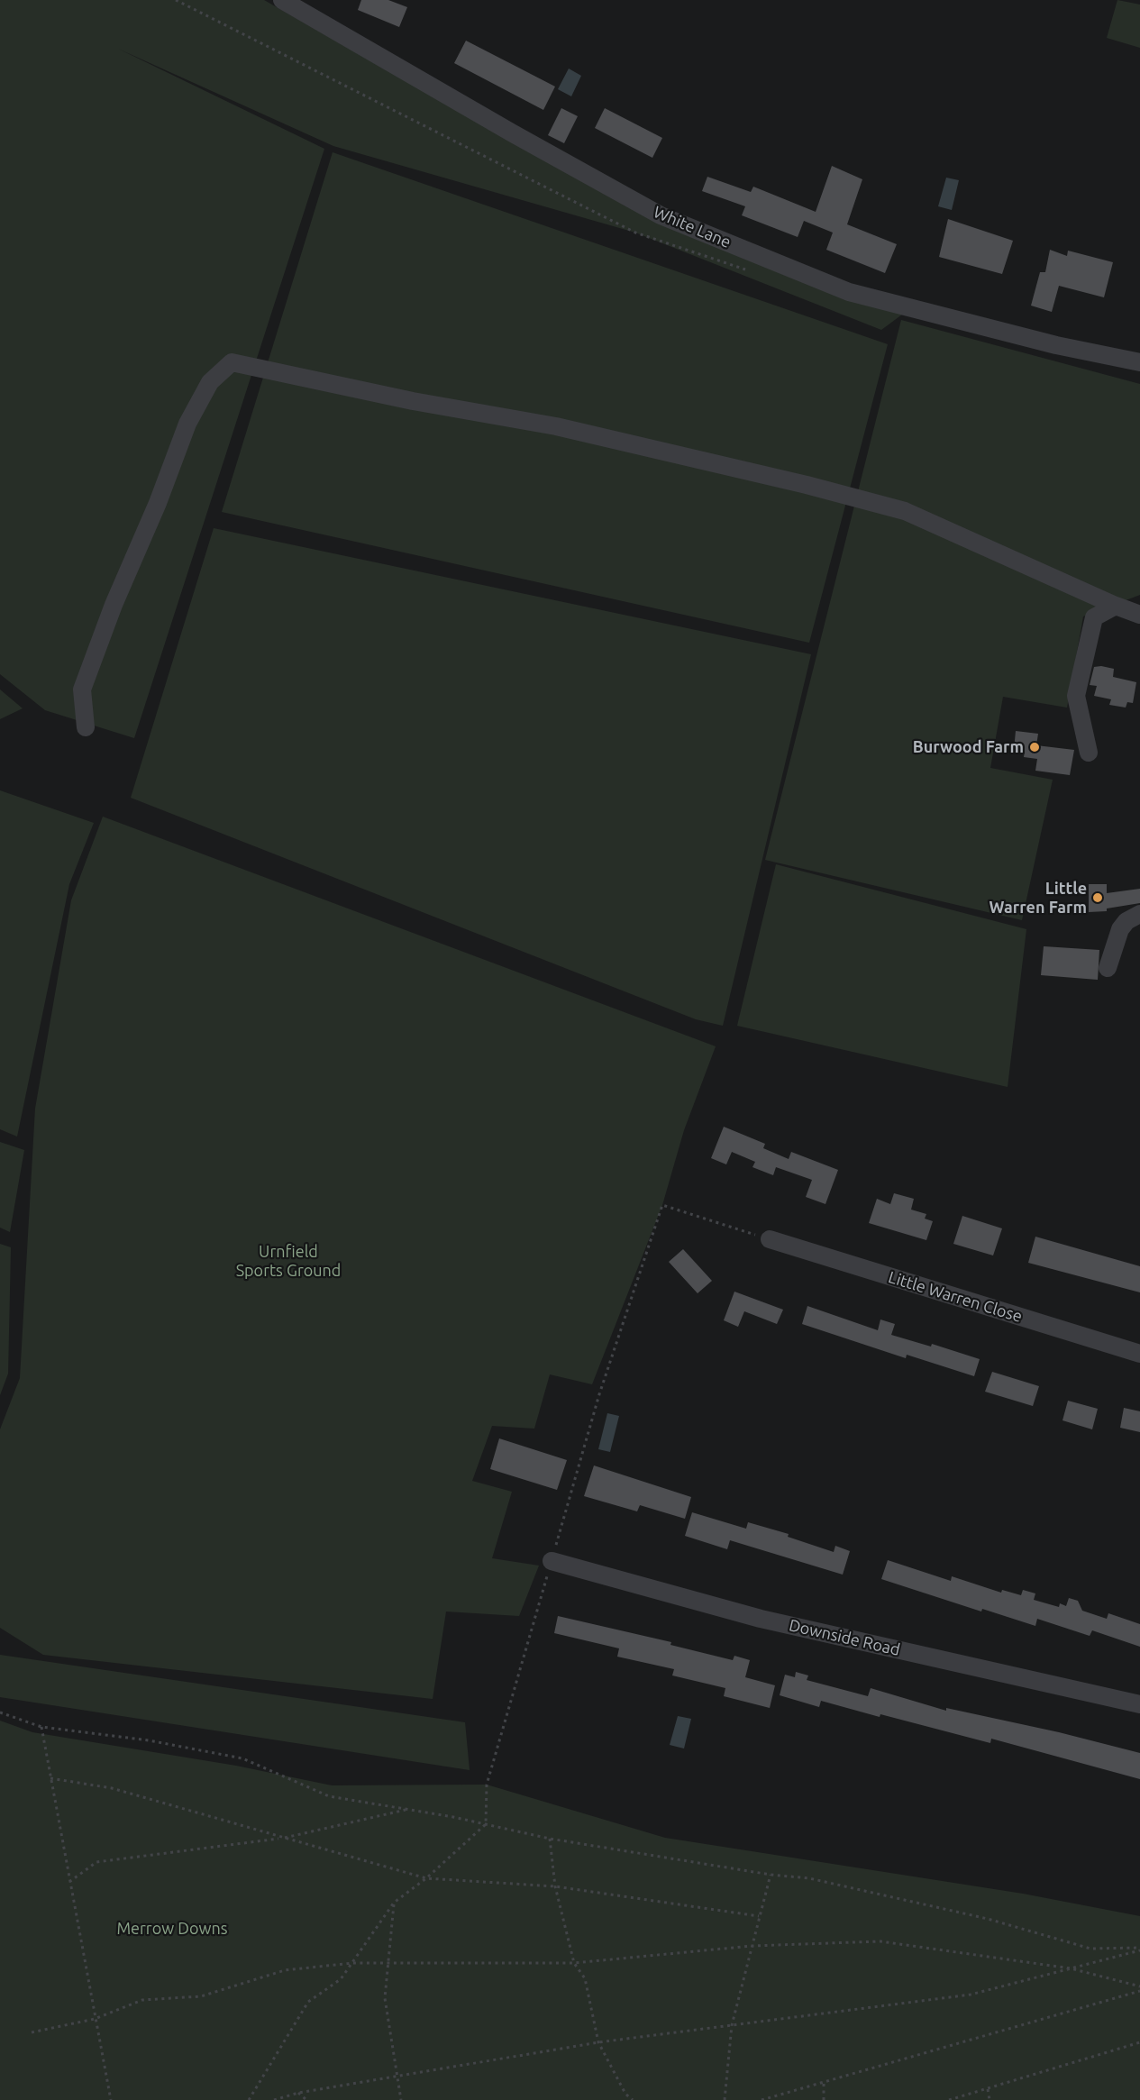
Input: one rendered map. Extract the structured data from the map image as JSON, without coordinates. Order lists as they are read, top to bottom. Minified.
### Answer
{"streets":{"street":["White Lane","Little Warren Close","Downside Road"]},"parks":["Urnfield Sports Ground","Merrow Downs"],"places":["Burwood Farm","Little Warren Farm"]}
